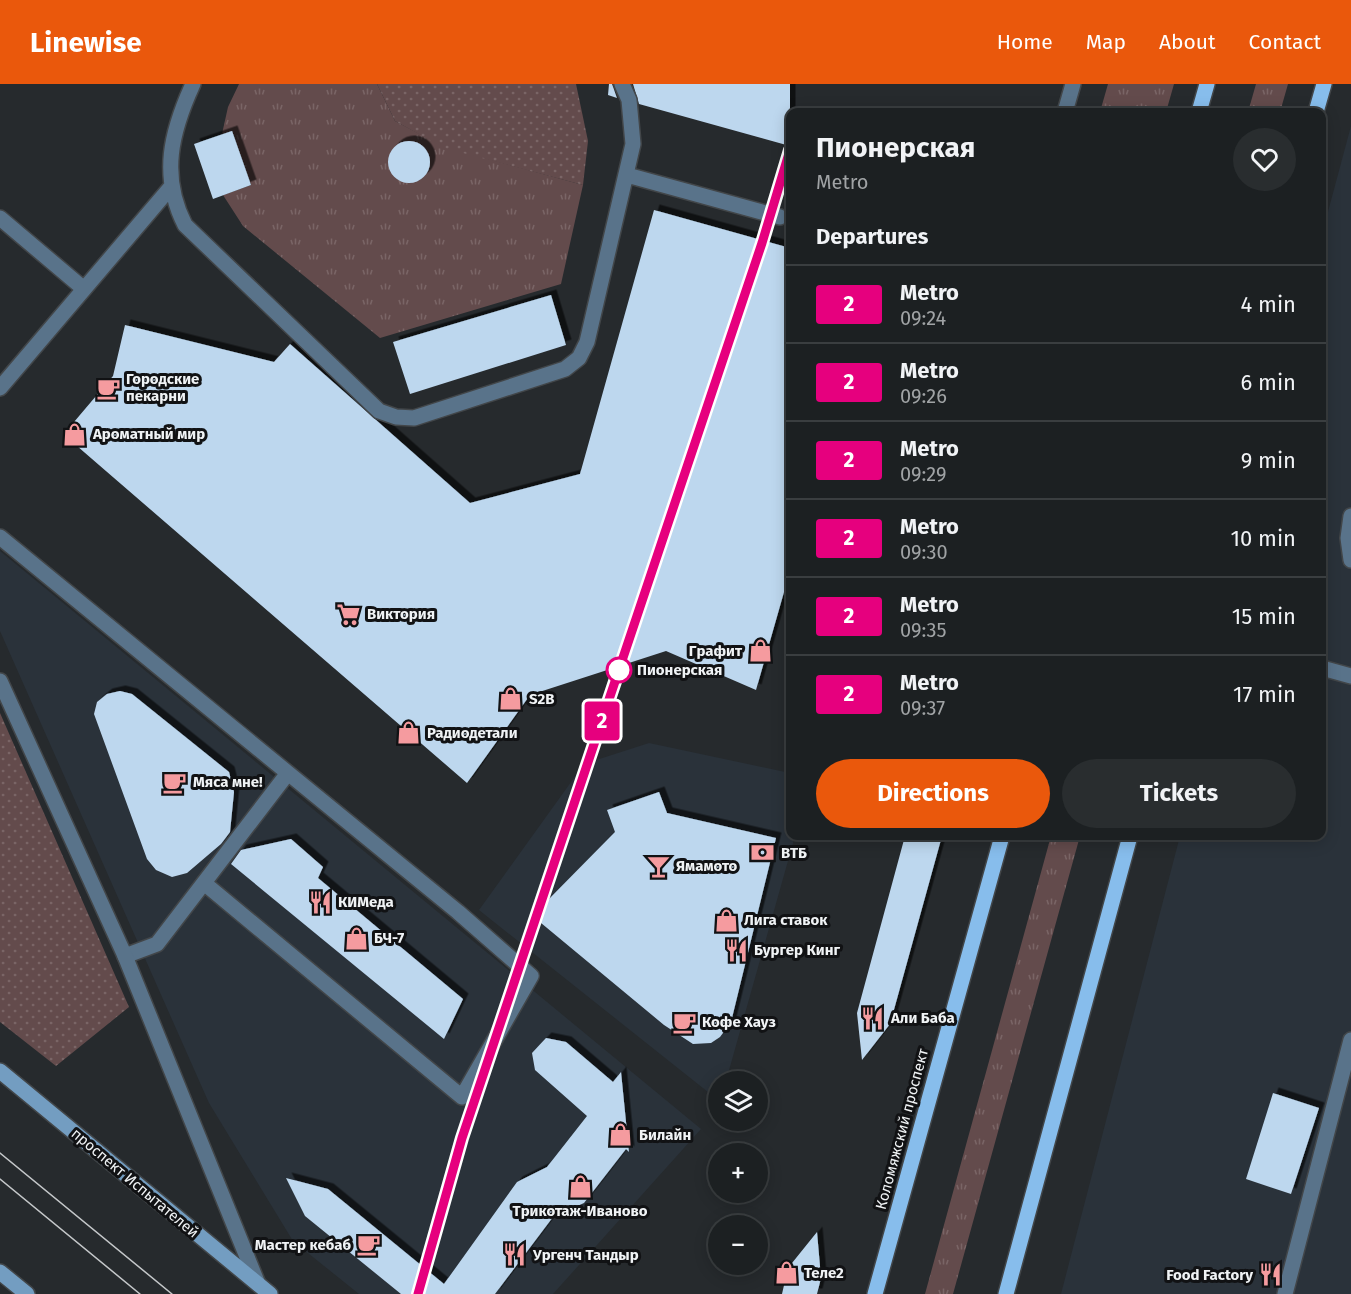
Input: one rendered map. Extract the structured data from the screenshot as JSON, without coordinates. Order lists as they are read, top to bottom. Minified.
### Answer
{"streets":{"main road":["Коломяжский проспект","проспект Испытателей"]},"places":{"cafe":["Городские пекарни","Мяса мне!","Кофе Хауз","Мастер кебаб"],"shop":["Ароматный мир","Графит","S2B","Радиодетали","Лига ставок","БЧ-7","Билайн","Трикотаж-Иваново","Теле2"],"supermarket":["Виктория"],"other":["Пионерская"],"bank":["ВТБ"],"bar":["Ямамото"],"restaurant":["КИМеда","Бургер Кинг","Али Баба","Ургенч Тандыр","Food Factory"]},"lines":["metro line 2"],"page":{"header":"Linewise","nav":["Home","Map","About","Contact"],"on_map":"2","heading":[["Пионерская","Metro"],"Departures"],"list":[{"mark":"2","name":"Metro","note":"09:24","value":"4 min"},{"mark":"2","name":"Metro","note":"09:26","value":"6 min"},{"mark":"2","name":"Metro","note":"09:29","value":"9 min"},{"mark":"2","name":"Metro","note":"09:30","value":"10 min"},{"mark":"2","name":"Metro","note":"09:35","value":"15 min"},{"mark":"2","name":"Metro","note":"09:37","value":"17 min"}],"buttons":["Directions","Tickets"],"map_buttons":["+","−"]}}
